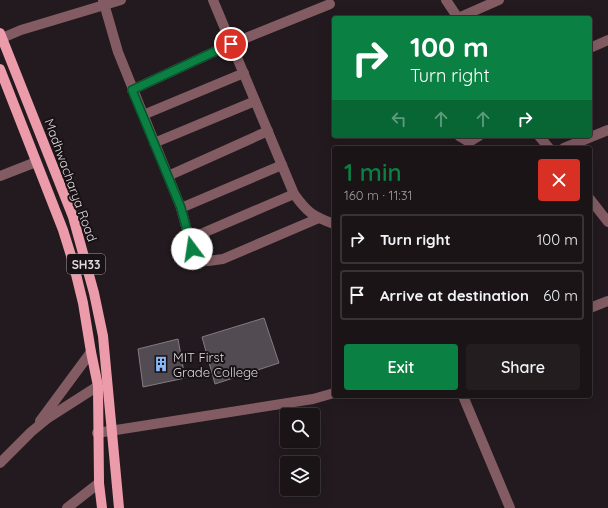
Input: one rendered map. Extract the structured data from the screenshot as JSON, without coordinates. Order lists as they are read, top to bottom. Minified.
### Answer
{"streets":{"main road":["Madhwacharya Road","SH33"]},"places":{"building":["MIT First Grade College"]},"page":{"turn":["100 m","Turn right"],"heading":["1 min","160 m · 11:31"],"list":[{"name":"Turn right","value":"100 m"},{"name":"Arrive at destination","value":"60 m"}],"buttons":["Exit","Share"]}}
